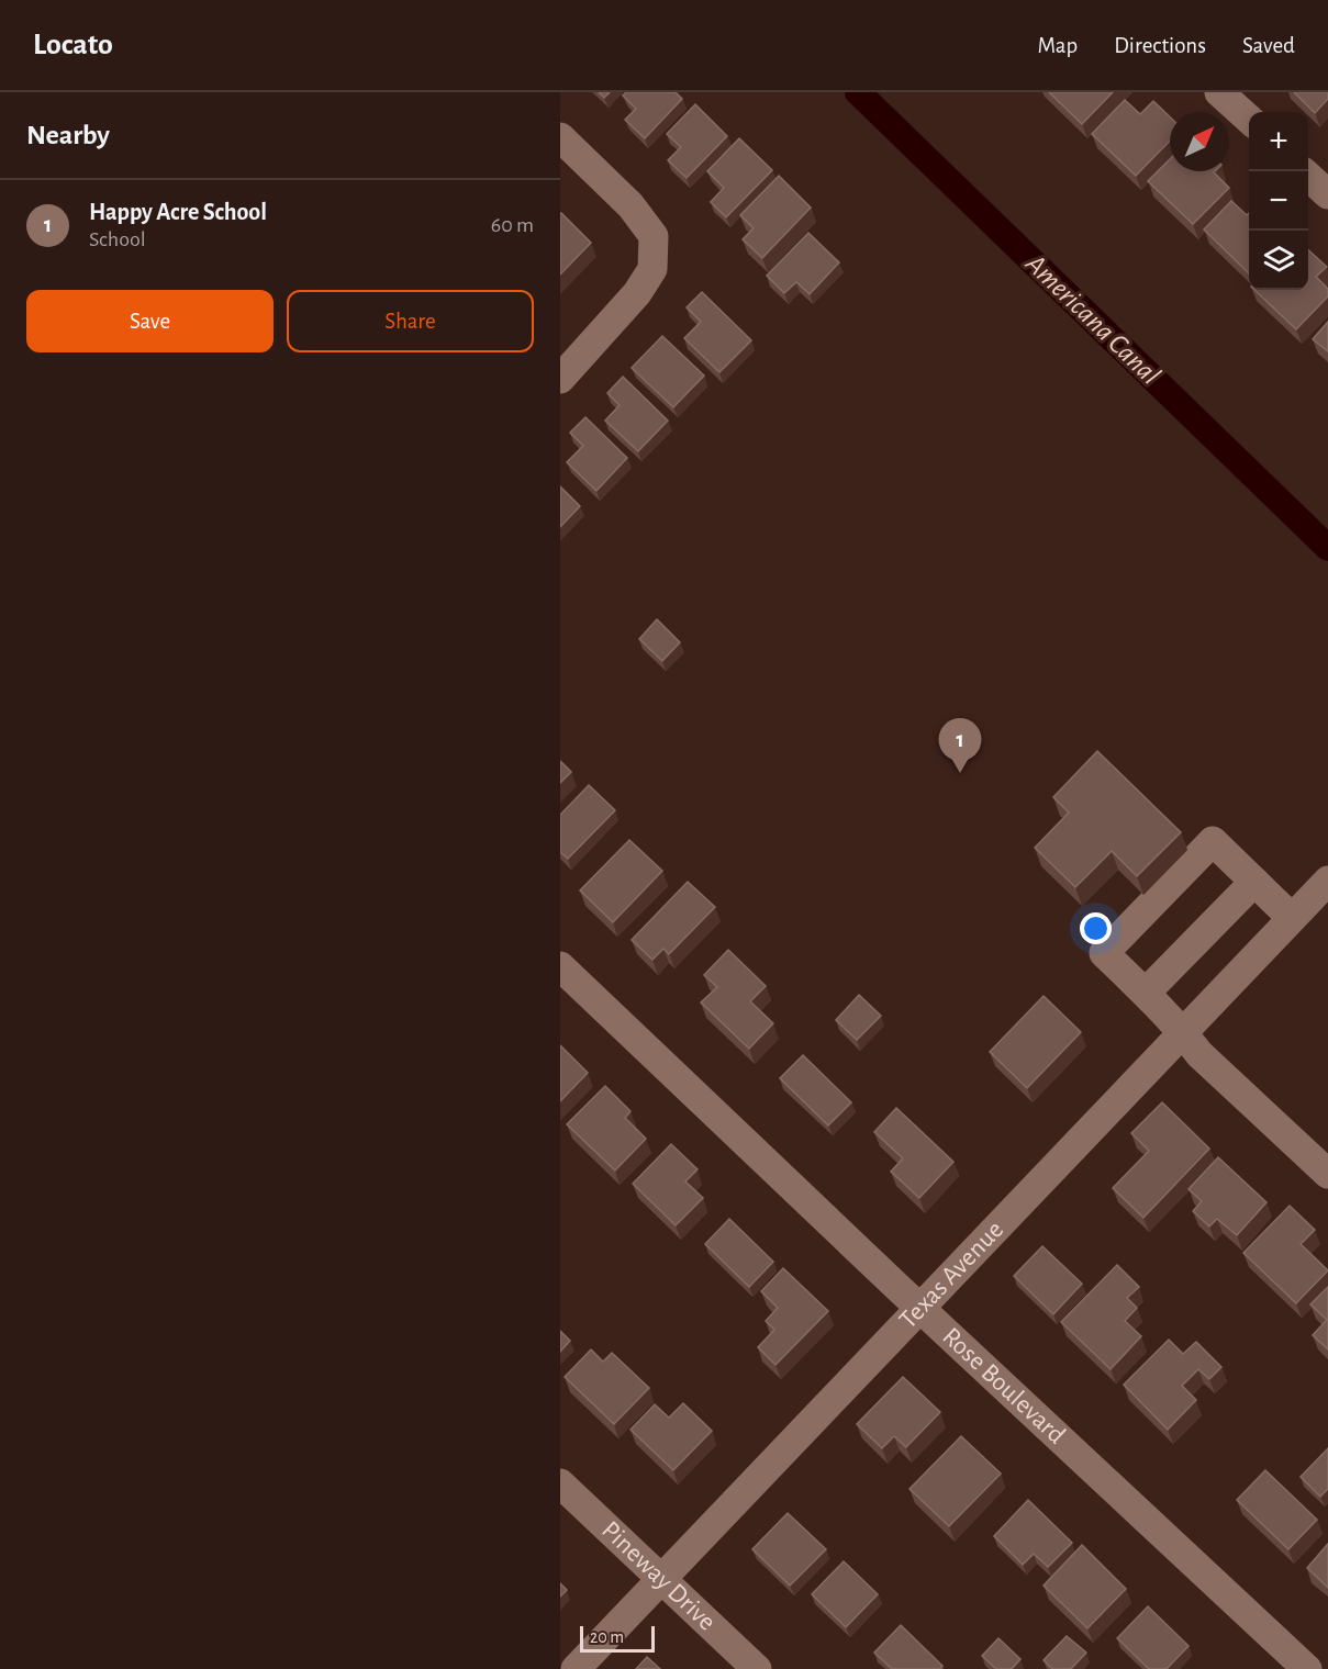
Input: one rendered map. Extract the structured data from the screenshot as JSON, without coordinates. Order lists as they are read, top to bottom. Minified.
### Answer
{"streets":{"street":["Texas Avenue","Rose Boulevard","Pineway Drive"]},"crossings":[["Texas Avenue","Rose Boulevard"],["Texas Avenue","Pineway Drive"]],"water":["Americana Canal"],"scale_bar":"20 m","north":"top right","page":{"header":"Locato","nav":["Map","Directions","Saved"],"heading":"Nearby","map_buttons":["+","−"],"list":[{"mark":"1","name":"Happy Acre School","note":"School","value":"60 m"}],"buttons":["Save","Share"],"pins":"1","scale":"20 m"}}
